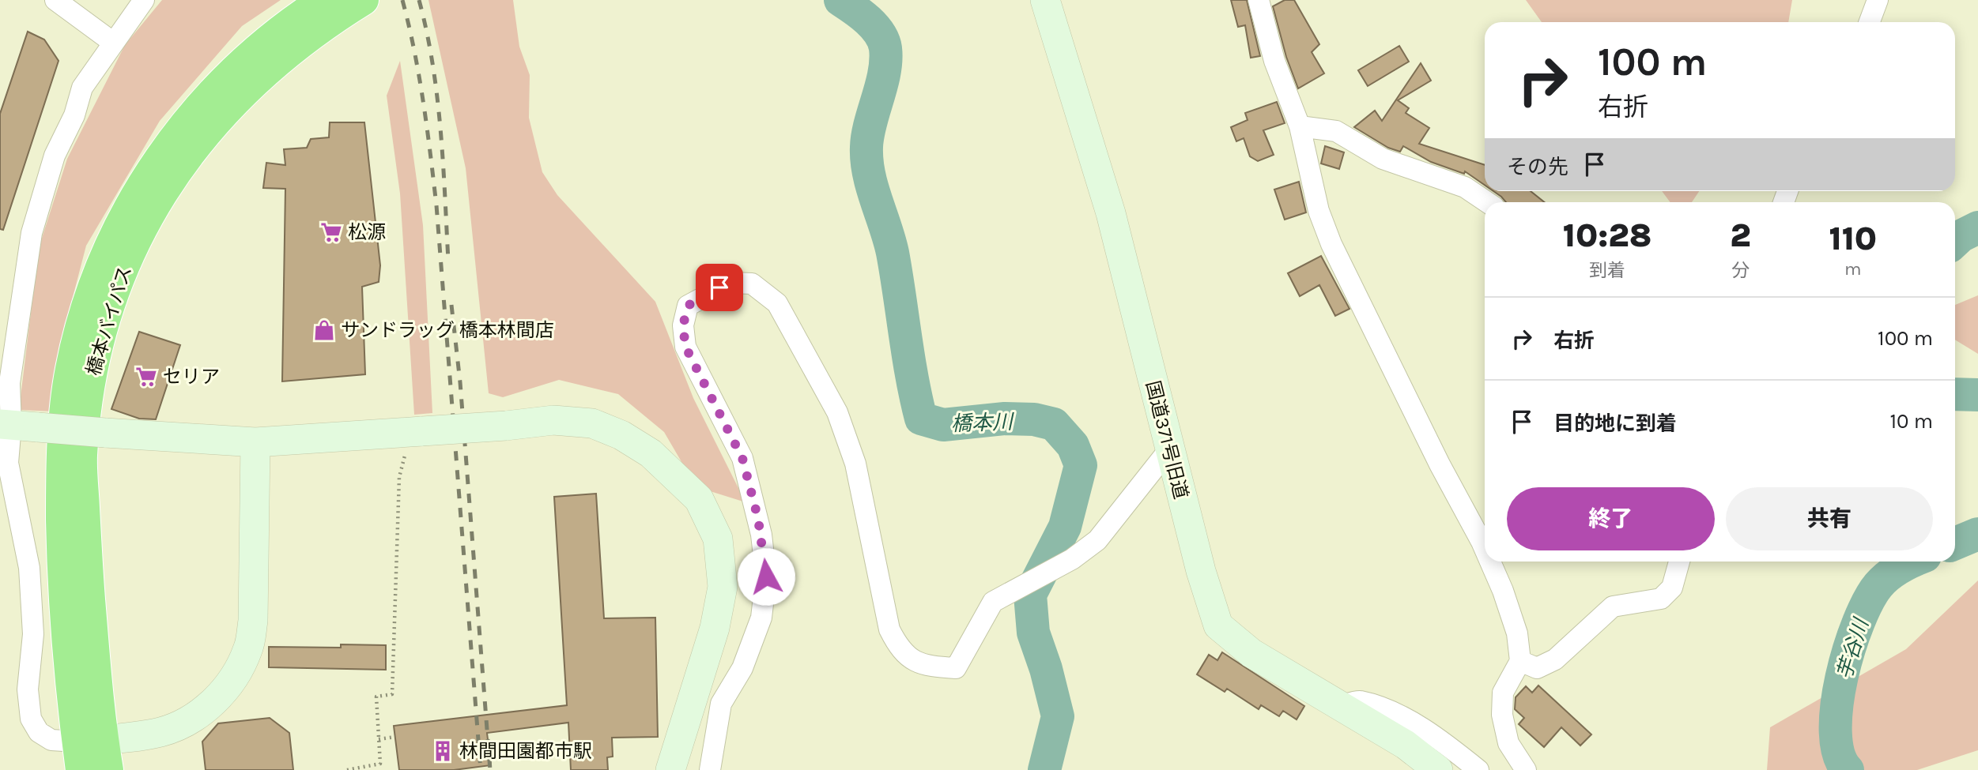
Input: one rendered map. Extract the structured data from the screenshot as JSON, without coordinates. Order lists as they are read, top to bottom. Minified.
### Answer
{"streets":{"highway":["橋本バイパス"],"street":["国道371号旧道"]},"water":["橋本川","芋谷川"],"places":{"supermarket":["松源","セリア"],"shop":["サンドラッグ 橋本林間店"],"building":["林間田園都市駅"]},"page":{"turn":["100 m","右折"],"then":"その先","eta":["10:28","到着","2","分","110","m"],"list":[{"name":"右折","value":"100 m"},{"name":"目的地に到着","value":"10 m"}],"buttons":["終了","共有"]}}
